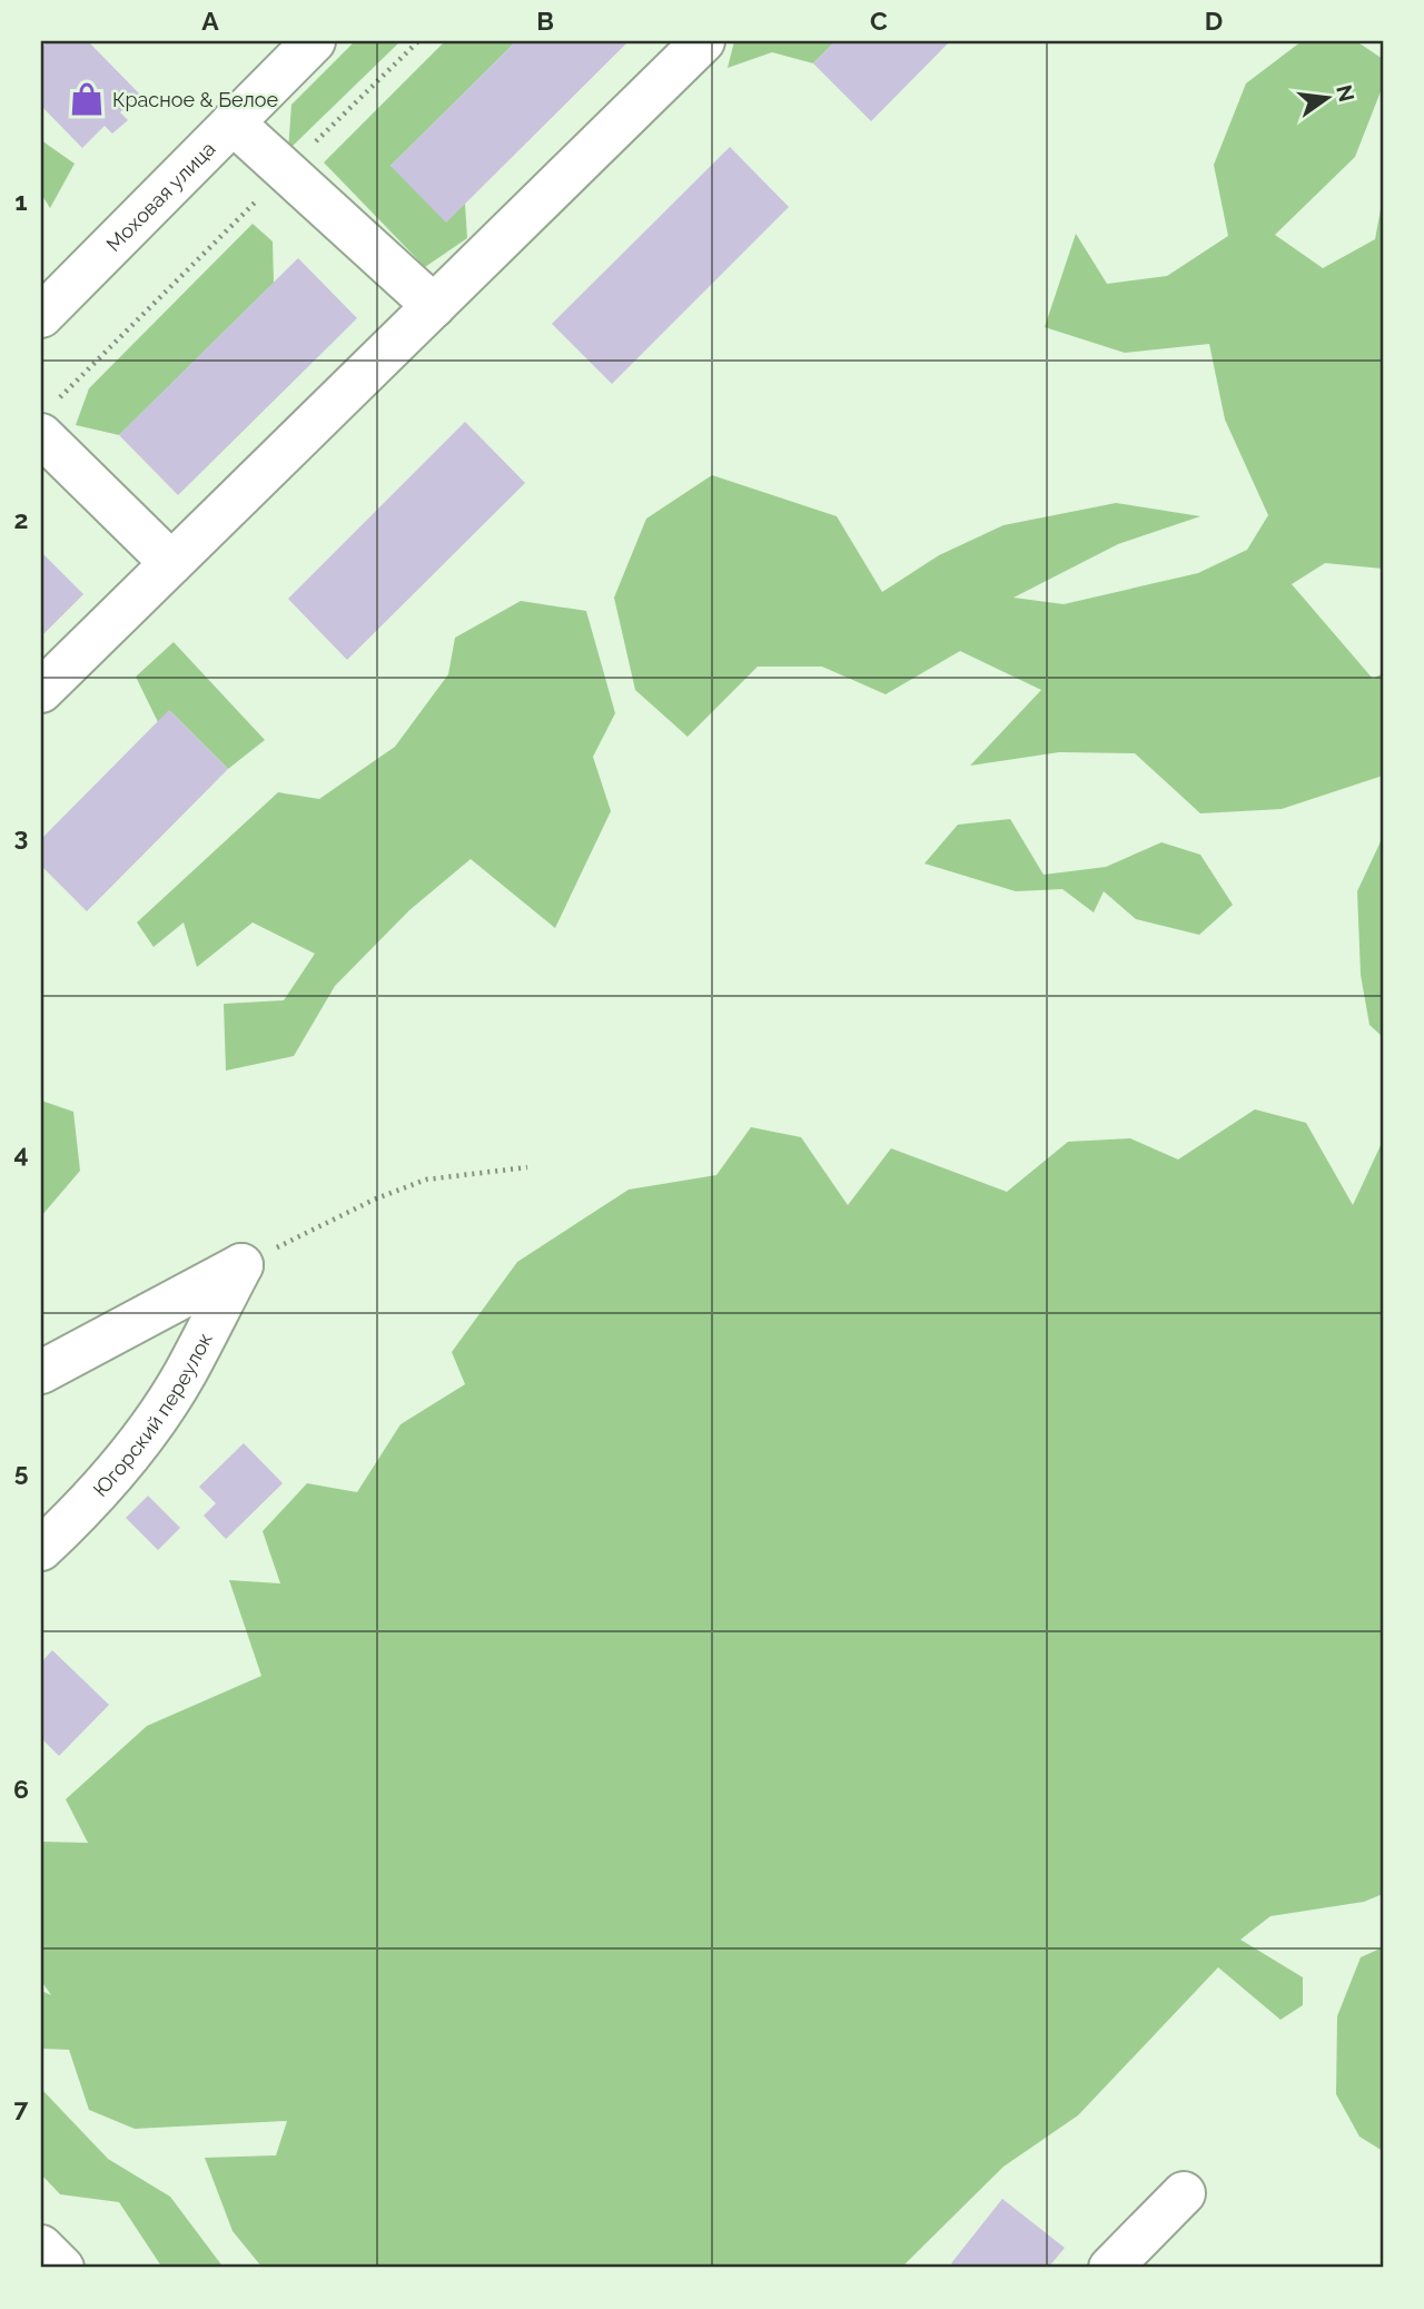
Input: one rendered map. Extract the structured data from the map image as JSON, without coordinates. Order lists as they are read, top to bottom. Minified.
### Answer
{"streets":{"street":["Моховая улица","Югорский переулок"]},"places":{"shop":["Красное & Белое"]},"north":"right","grid":{"columns":["A","B","C","D"],"rows":["1","2","3","4","5","6","7"]}}
